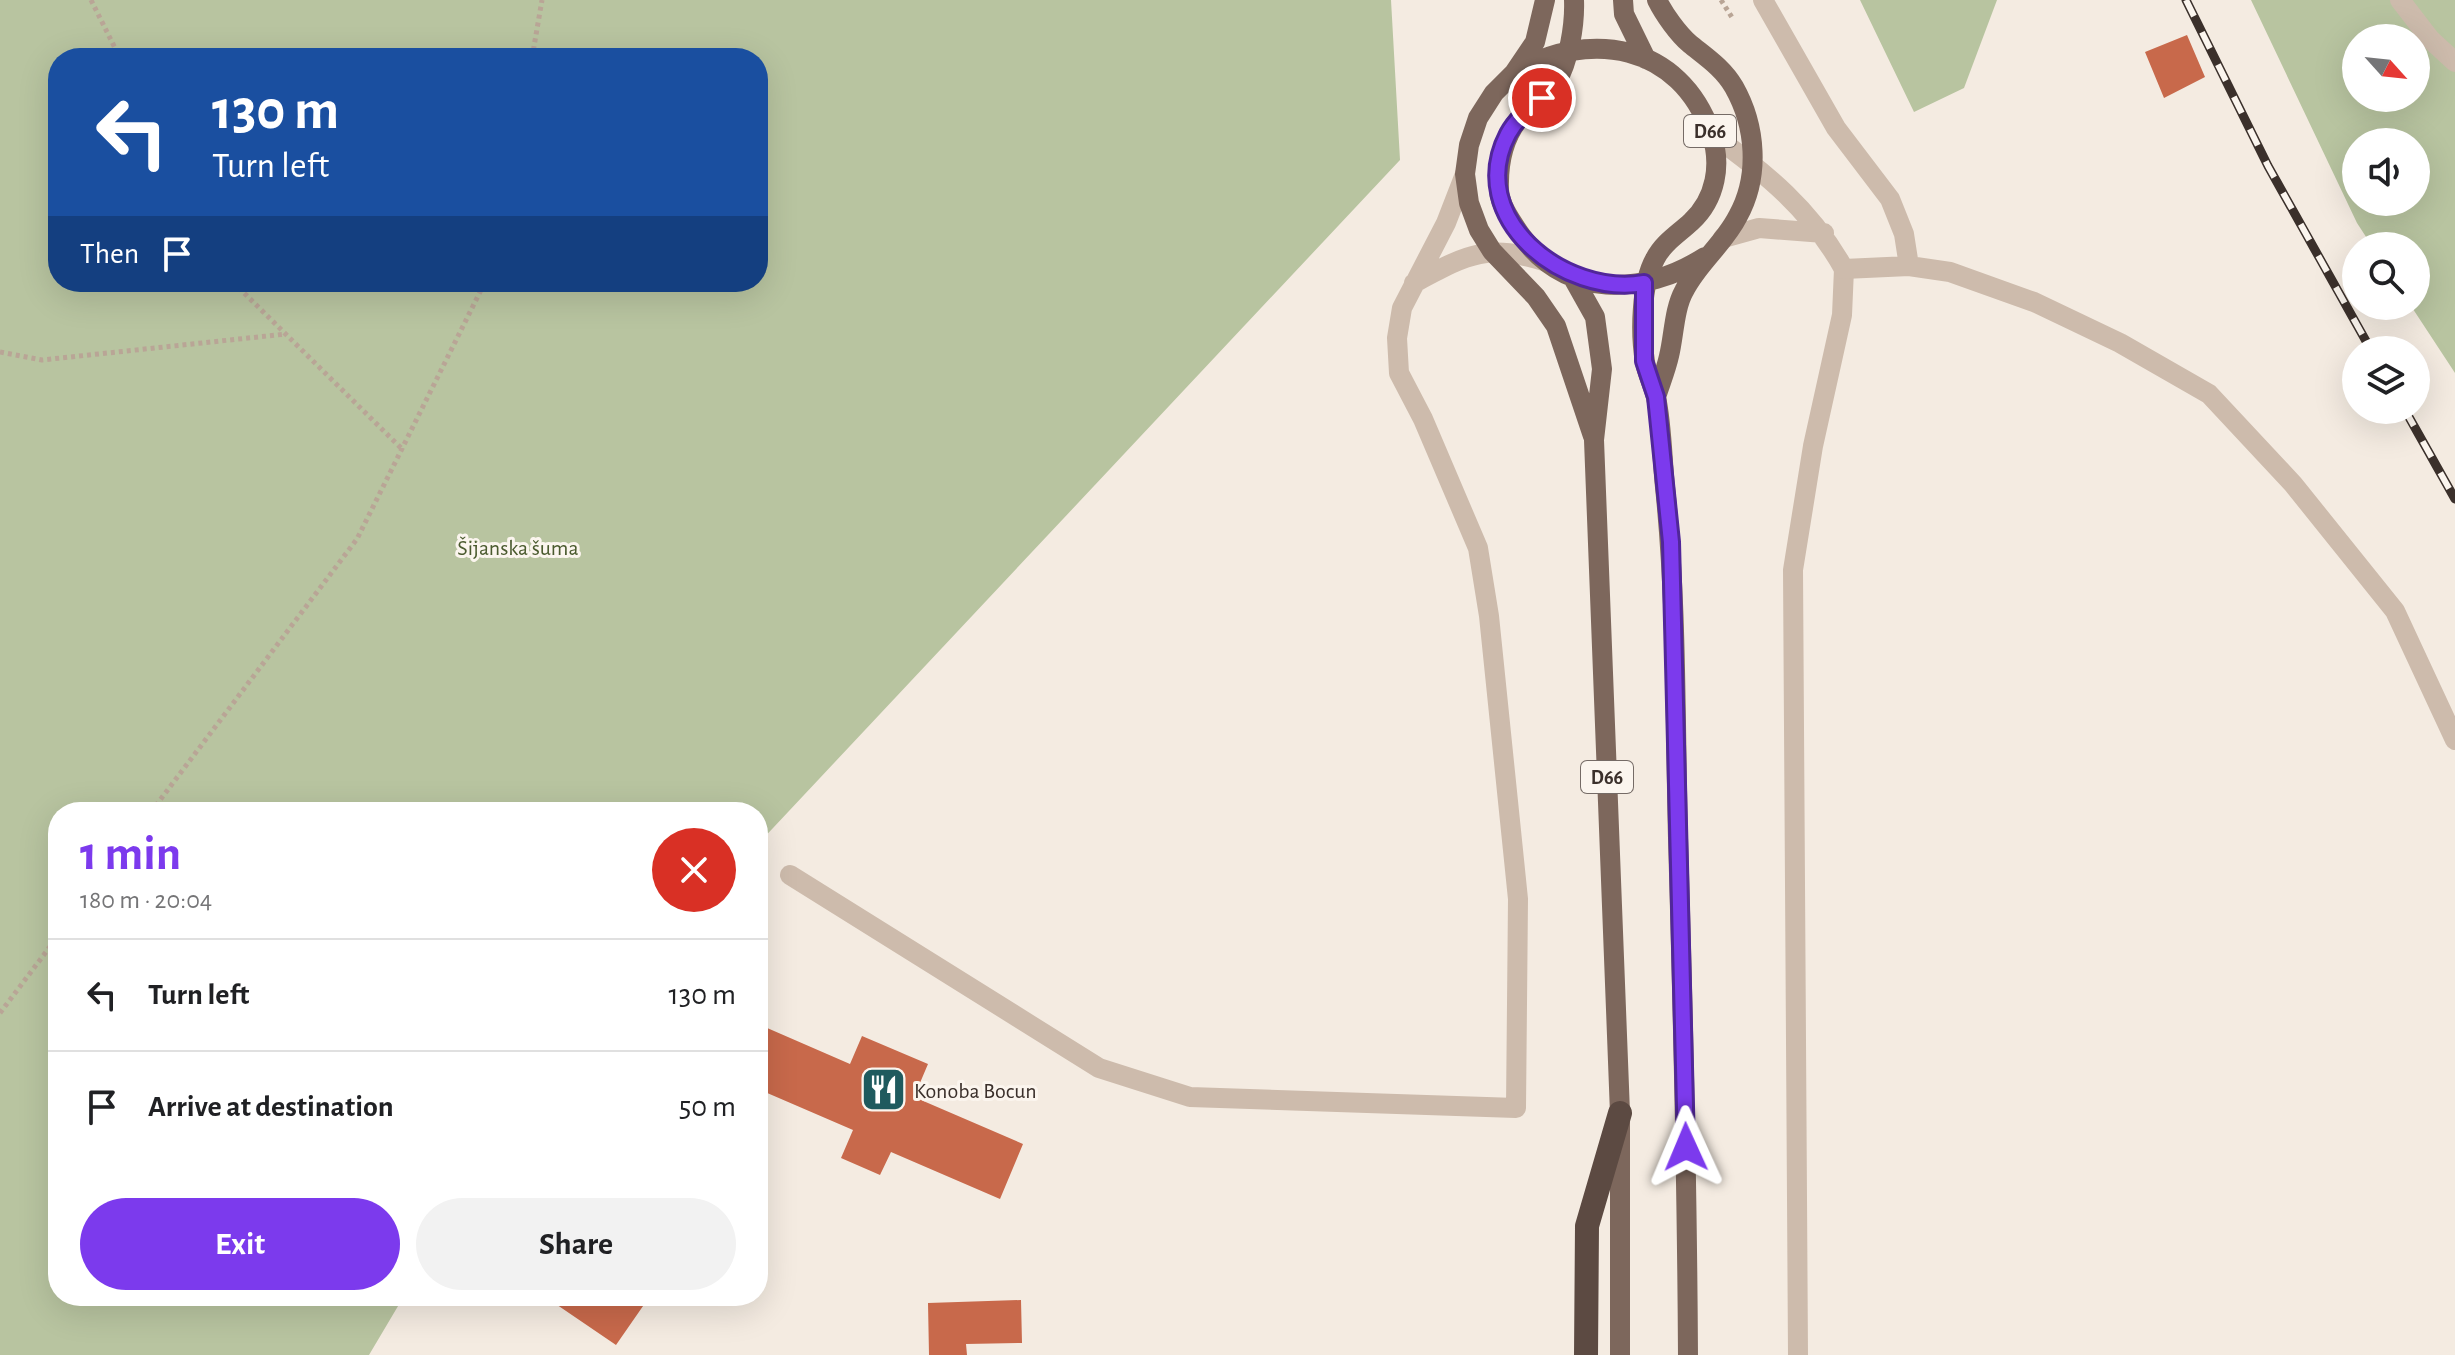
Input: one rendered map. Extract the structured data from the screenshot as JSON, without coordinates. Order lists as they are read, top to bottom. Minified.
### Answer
{"streets":{"main road":["D66"]},"parks":["Šijanska šuma"],"places":{"restaurant":["Konoba Bocun"]},"north":"bottom right","page":{"turn":["130 m","Turn left"],"then":"Then","heading":["1 min","180 m · 20:04"],"list":[{"name":"Turn left","value":"130 m"},{"name":"Arrive at destination","value":"50 m"}],"buttons":["Exit","Share"]}}
